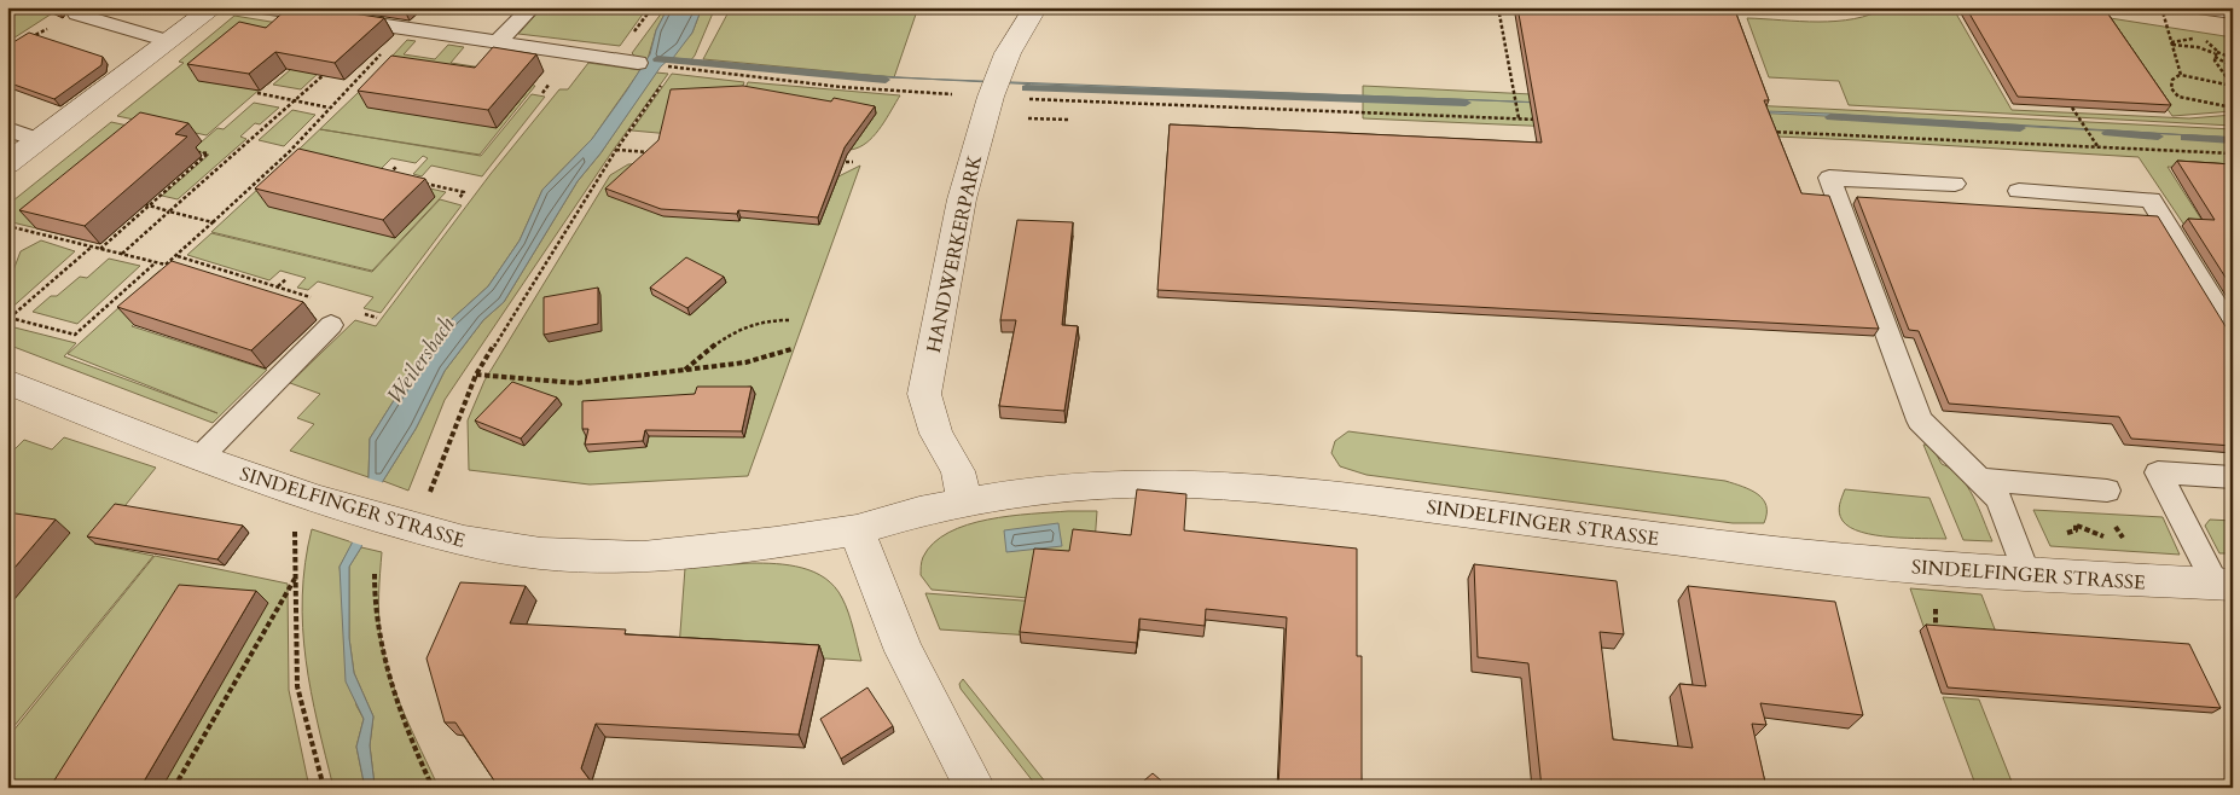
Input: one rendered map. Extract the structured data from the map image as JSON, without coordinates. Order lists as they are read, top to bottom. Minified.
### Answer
{"streets":{"street":["HANDWERKERPARK","SINDELFINGER STRASSE"]},"crossings":[["HANDWERKERPARK","SINDELFINGER STRASSE"]],"water":["Weilersbach"]}
